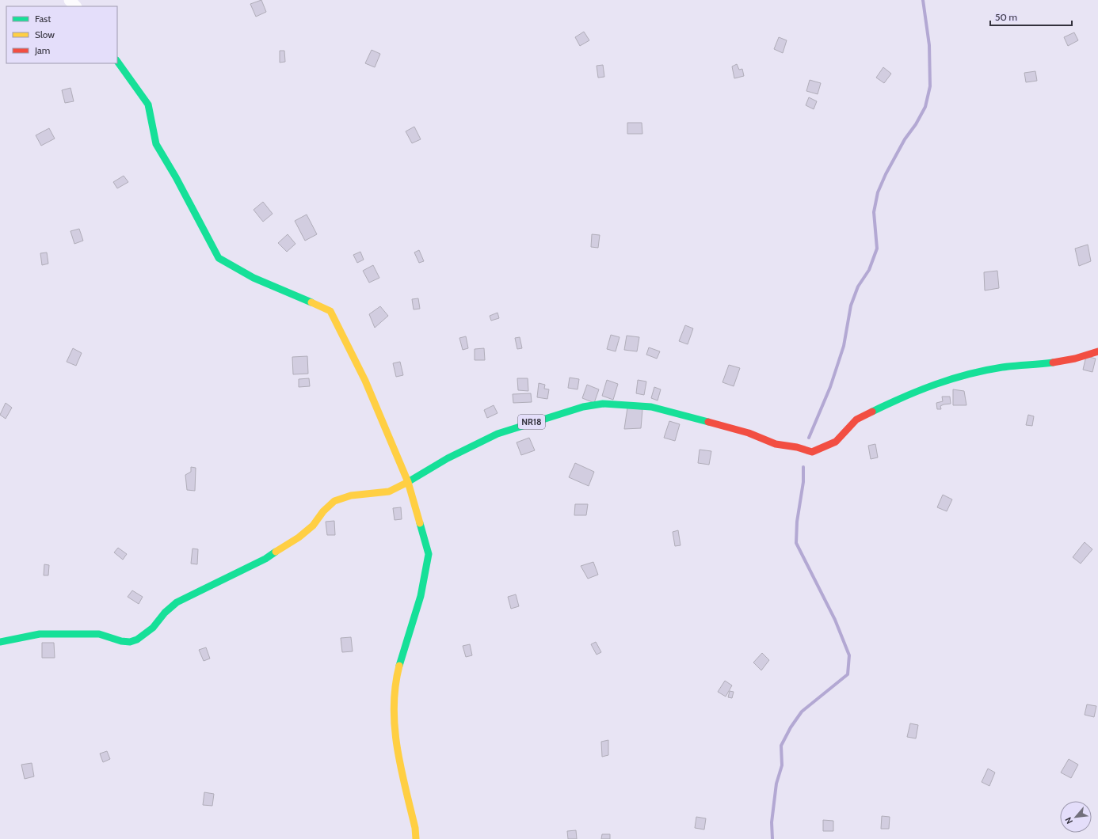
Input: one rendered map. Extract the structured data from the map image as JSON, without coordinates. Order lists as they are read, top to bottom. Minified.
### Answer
{"streets":{"main road":["NR18"]},"legend":["Fast","Slow","Jam"],"scale_bar":"50 m","north":"bottom left"}
